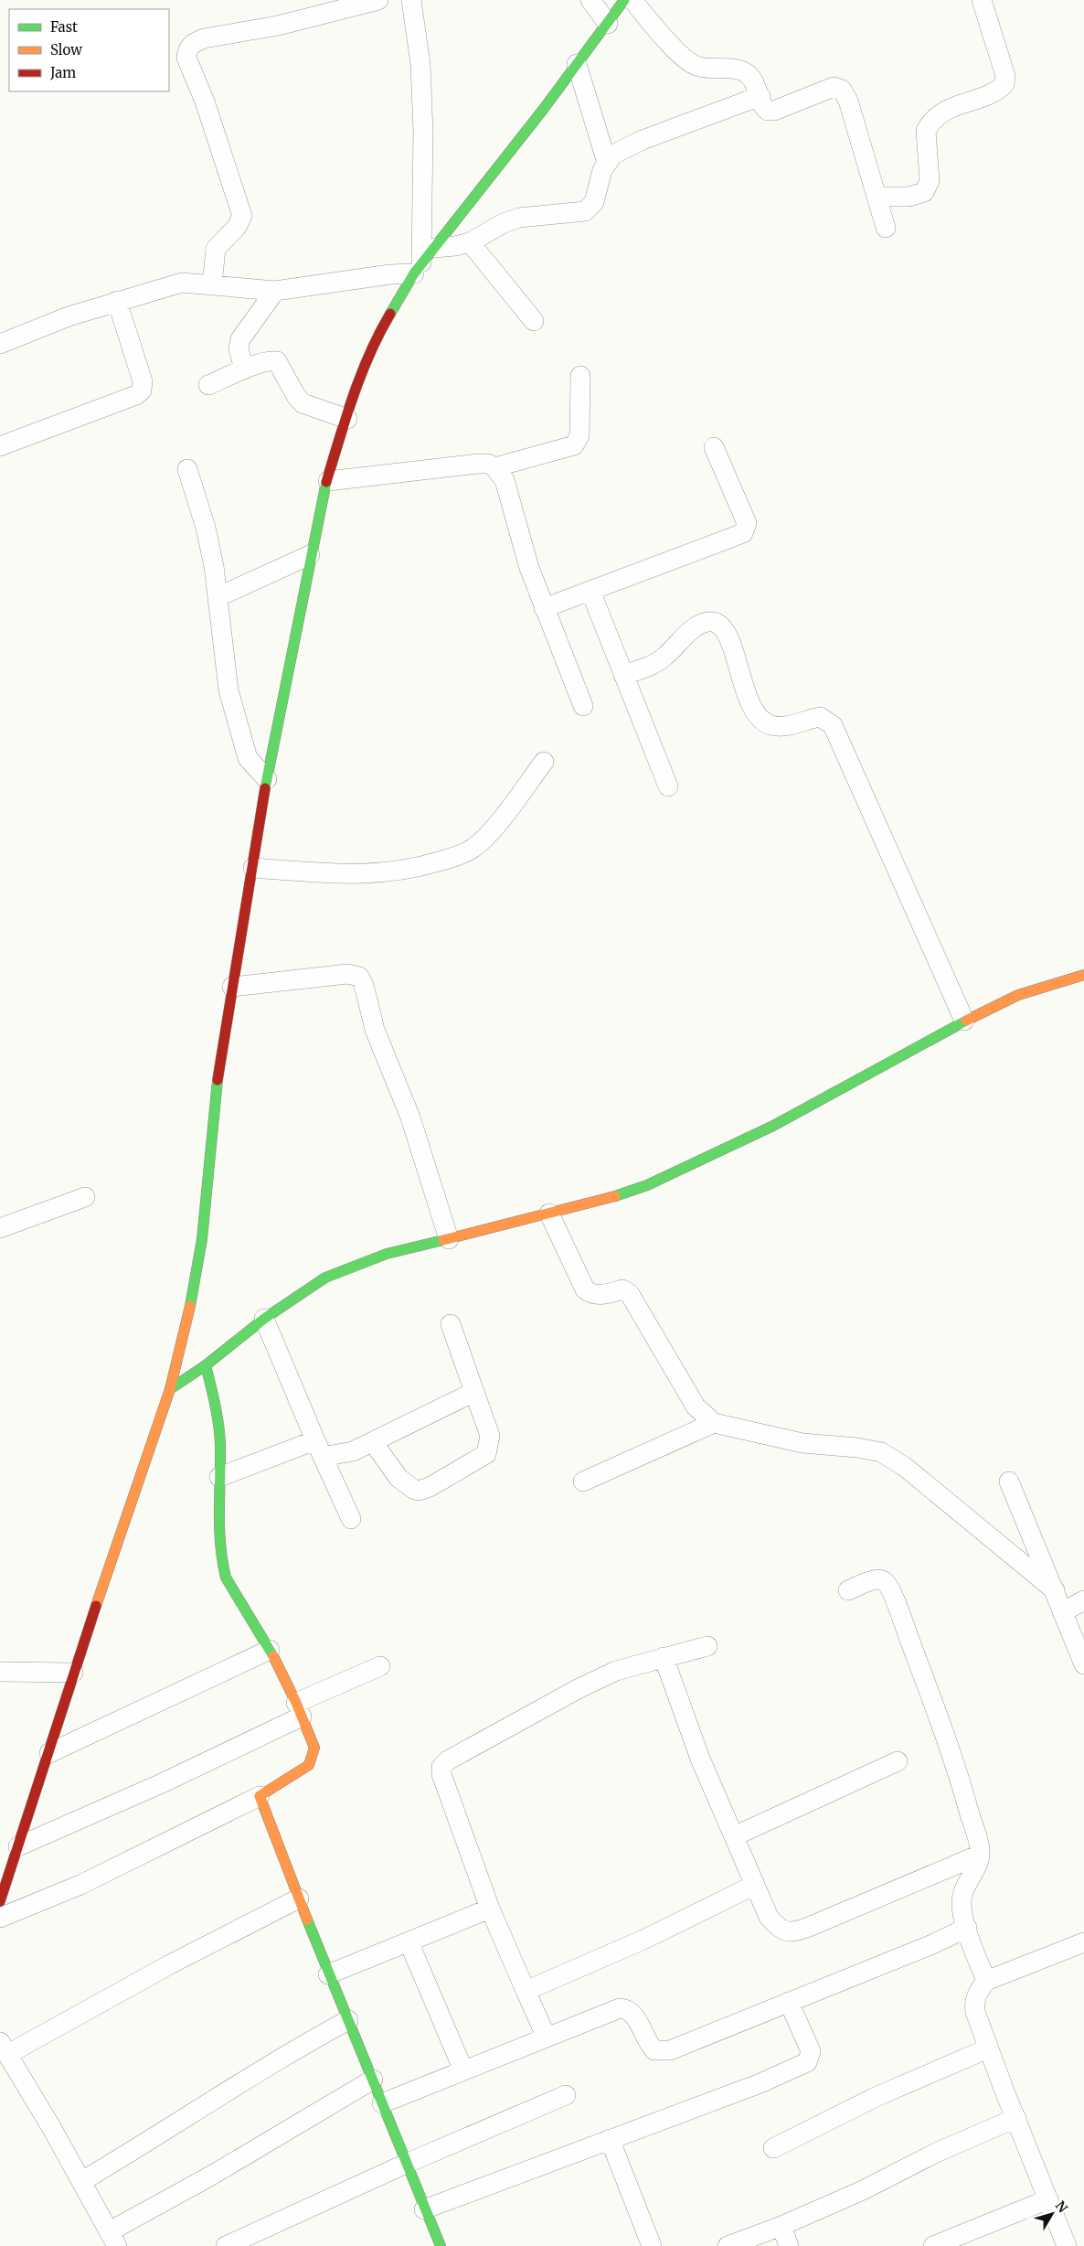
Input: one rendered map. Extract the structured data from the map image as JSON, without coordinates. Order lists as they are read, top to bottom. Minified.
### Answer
{"legend":["Fast","Slow","Jam"],"north":"top right"}
